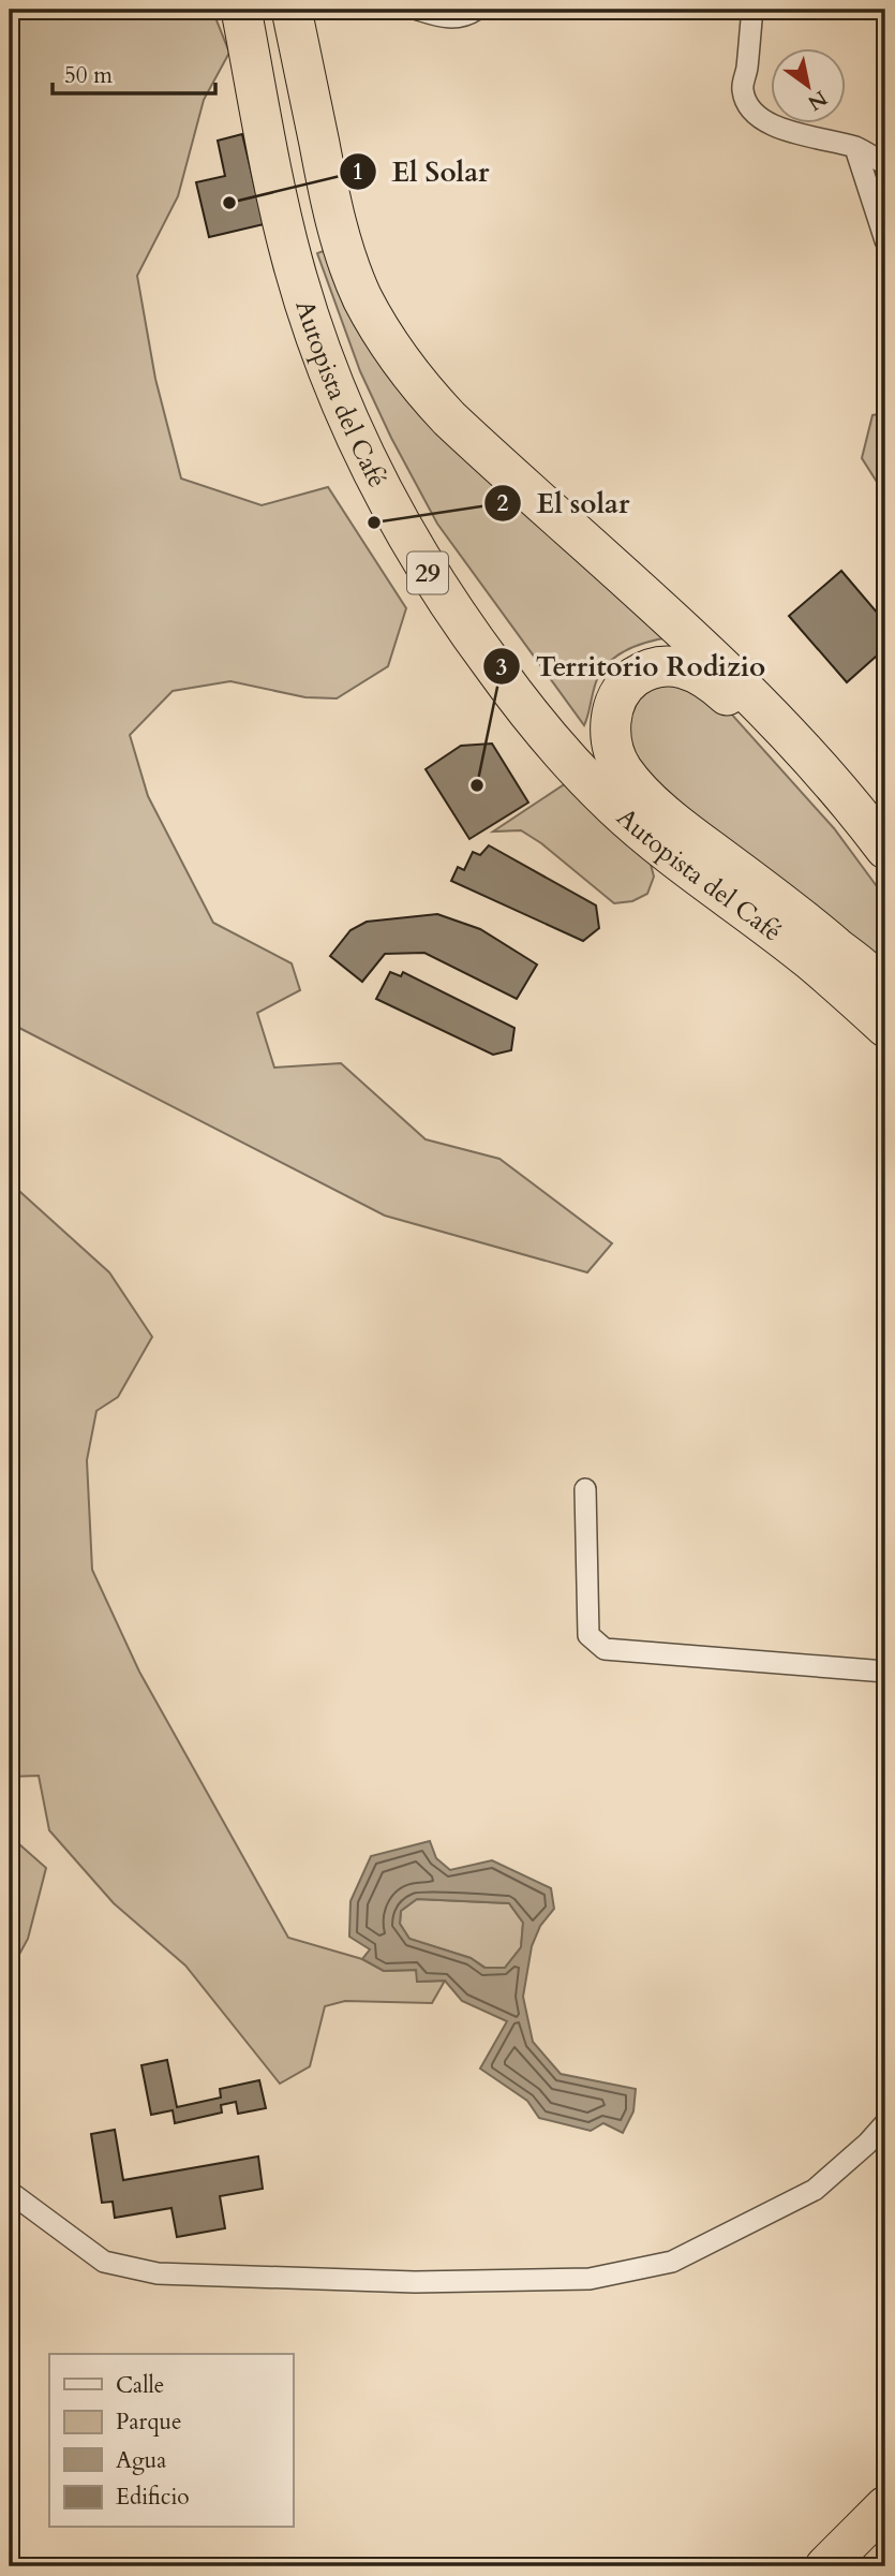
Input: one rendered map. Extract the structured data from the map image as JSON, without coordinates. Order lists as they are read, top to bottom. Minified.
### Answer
{"streets":{"highway":["Autopista del Café","29"]},"places":["El Solar","El solar","Territorio Rodizio"],"legend":["Calle","Parque","Agua","Edificio"],"scale_bar":"50 m","north":"bottom right"}
